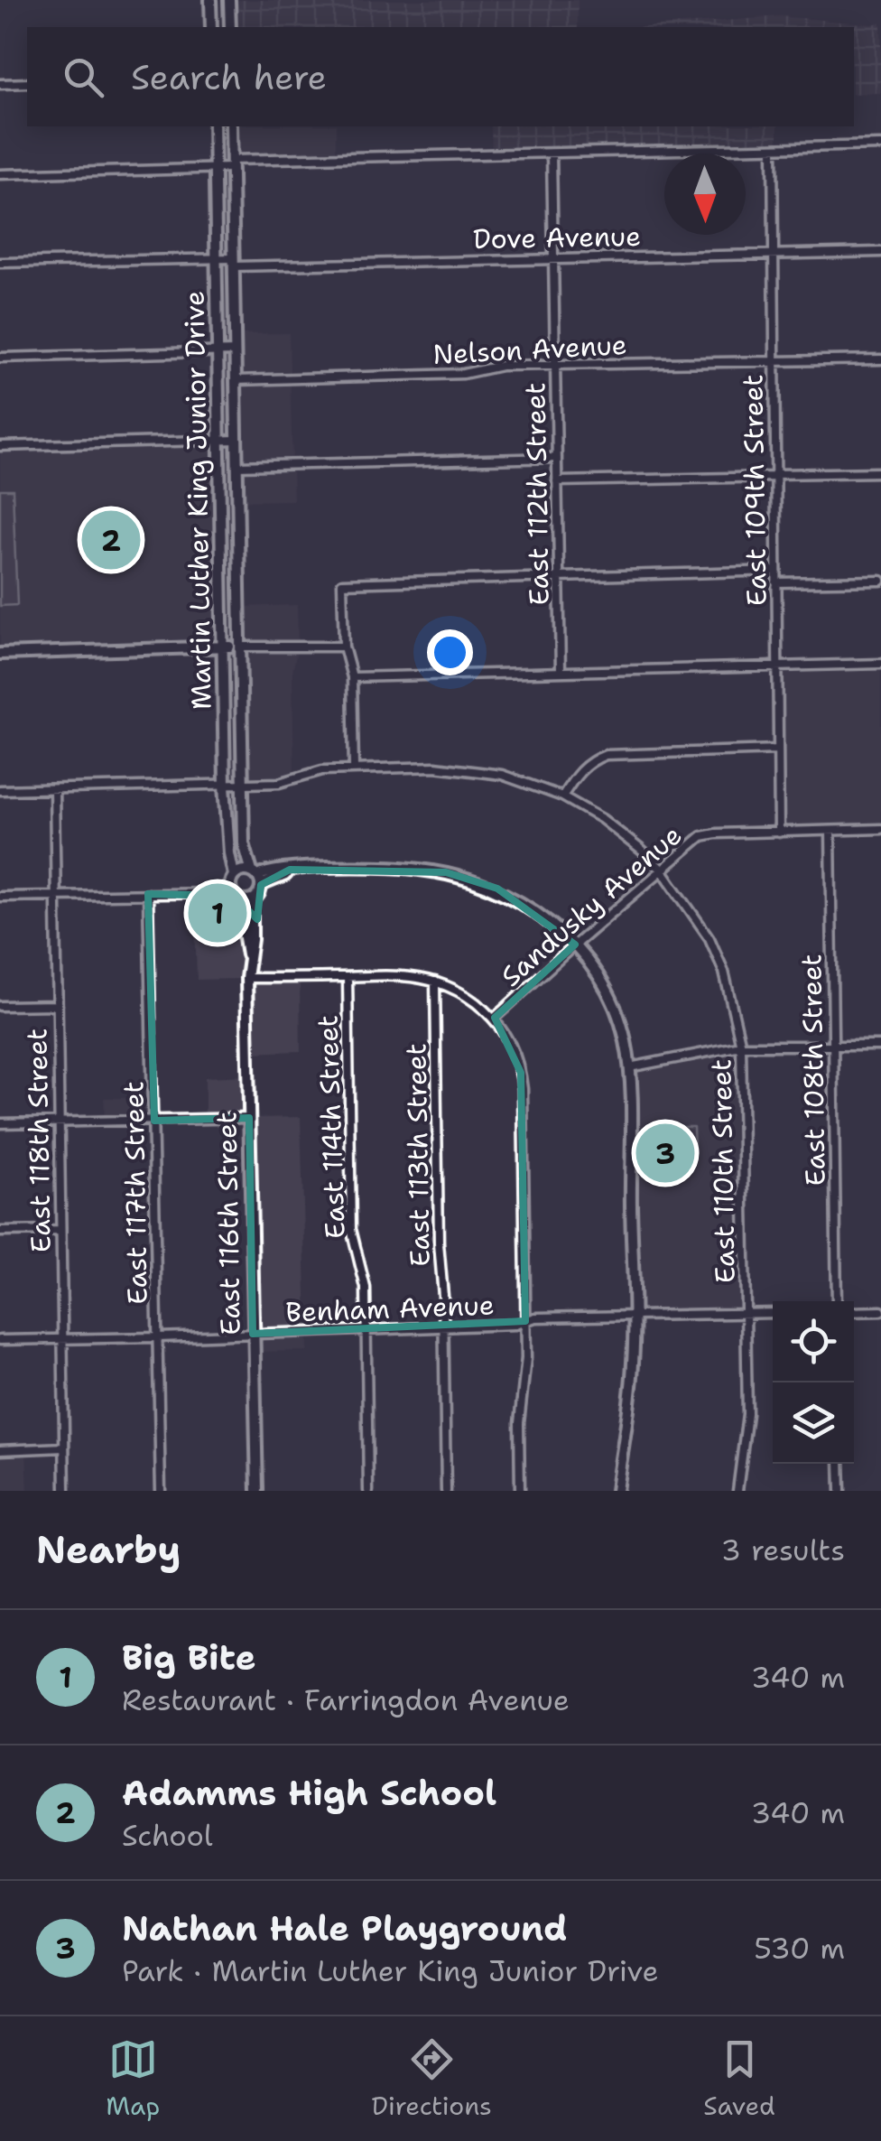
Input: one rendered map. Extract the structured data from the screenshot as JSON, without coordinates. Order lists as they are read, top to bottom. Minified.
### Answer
{"streets":{"main road":["Martin Luther King Junior Drive","East 116th Street"],"street":["Dove Avenue","Nelson Avenue","East 109th Street","East 112th Street","Sandusky Avenue","East 108th Street","East 114th Street","East 118th Street","East 113th Street","East 110th Street","East 117th Street","Benham Avenue"]},"crossings":[["Dove Avenue","East 109th Street"],["Dove Avenue","East 112th Street"],["Dove Avenue","Martin Luther King Junior Drive"],["Nelson Avenue","East 109th Street"],["Nelson Avenue","East 112th Street"],["Nelson Avenue","Martin Luther King Junior Drive"],["East 109th Street","Sandusky Avenue"],["Martin Luther King Junior Drive","East 110th Street"],["Martin Luther King Junior Drive","East 116th Street"],["Sandusky Avenue","East 108th Street"],["Sandusky Avenue","East 110th Street"],["East 114th Street","Benham Avenue"],["East 118th Street","East 110th Street"],["East 118th Street","Benham Avenue"],["East 113th Street","Benham Avenue"],["East 110th Street","Benham Avenue"],["East 117th Street","Benham Avenue"],["East 116th Street","Benham Avenue"]],"north":"bottom","page":{"search":"Search here","pins":["2","1","3"],"heading":["Nearby","3 results"],"list":[{"mark":"1","name":"Big Bite","note":"Restaurant · Farringdon Avenue","value":"340 m"},{"mark":"2","name":"Adamms High School","note":"School","value":"340 m"},{"mark":"3","name":"Nathan Hale Playground","note":"Park · Martin Luther King Junior Drive","value":"530 m"}],"nav":["Map","Directions","Saved"]}}
